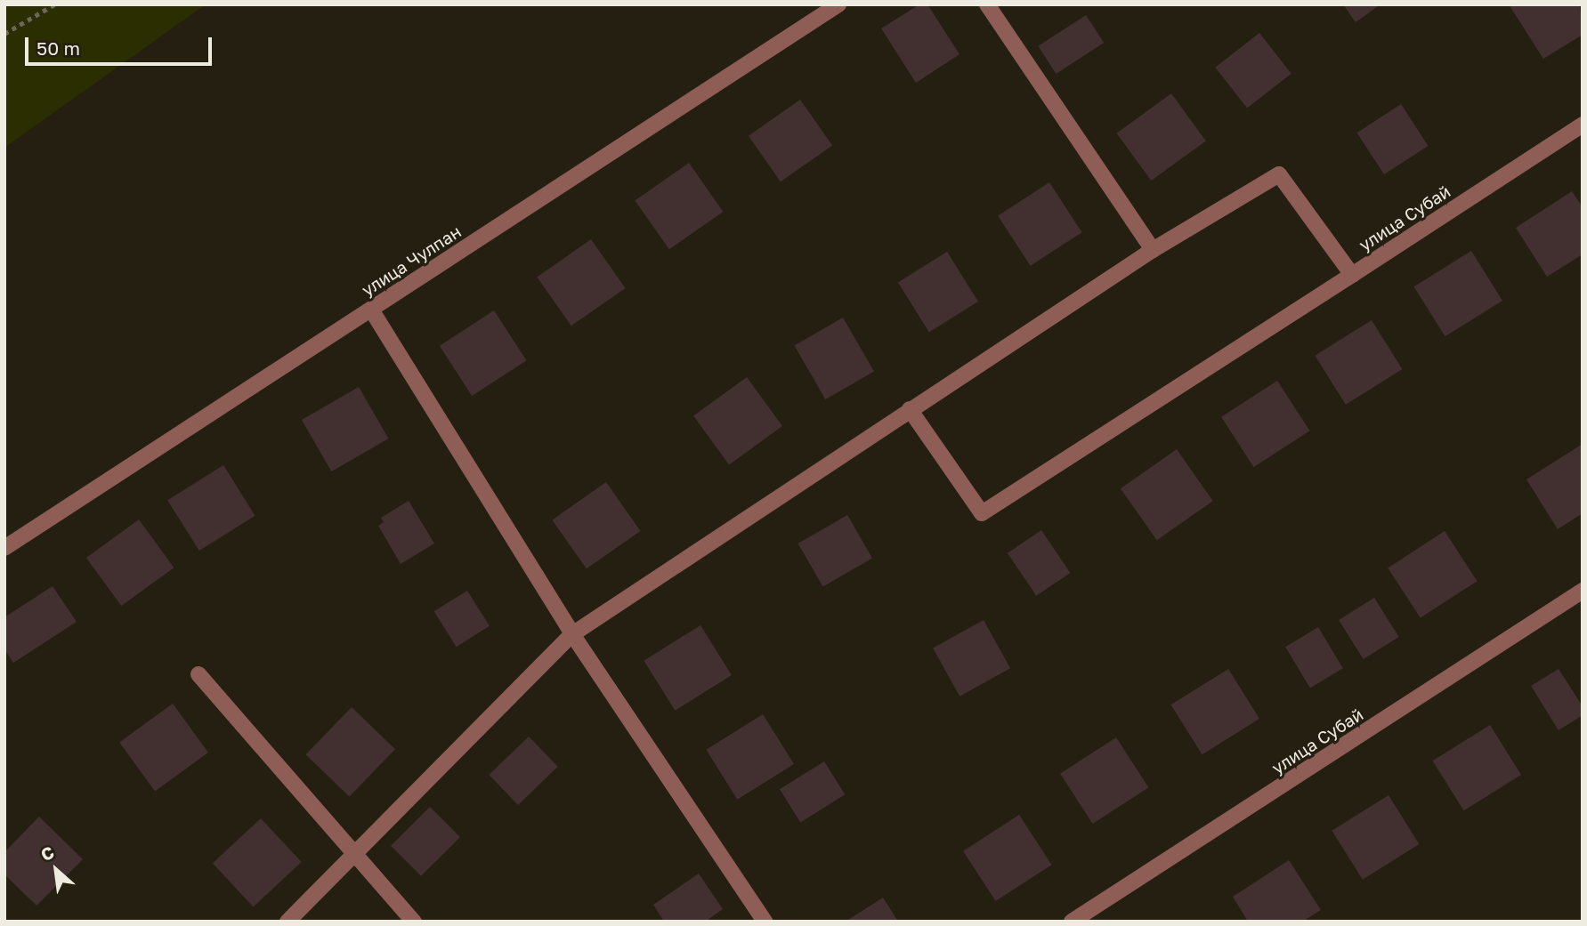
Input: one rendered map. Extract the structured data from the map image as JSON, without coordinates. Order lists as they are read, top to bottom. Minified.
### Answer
{"streets":{"street":["улица Субай","улица Чулпан"]},"scale_bar":"50 m","north":"top left"}
